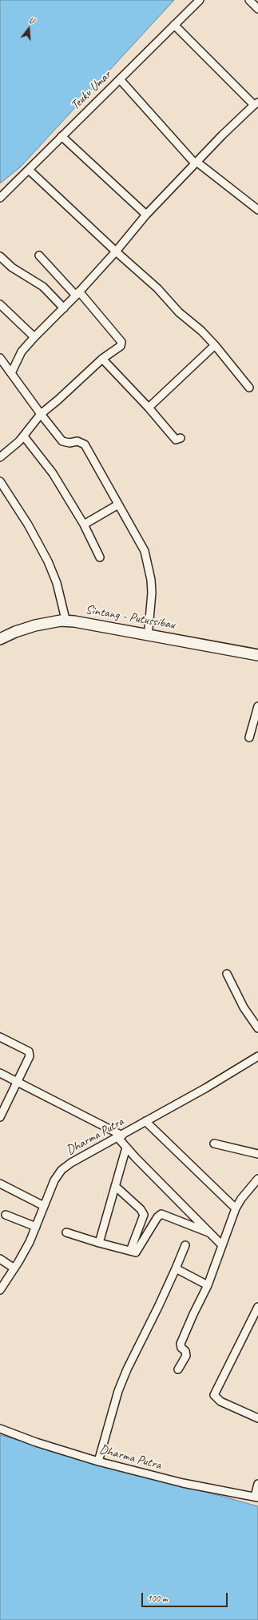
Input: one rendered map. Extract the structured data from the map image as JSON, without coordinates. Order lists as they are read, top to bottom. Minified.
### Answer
{"streets":{"highway":["Sintang - Putussibau"],"street":["Teuku Umar","Dharma Putra"]},"scale_bar":"100 m","north":"top"}
